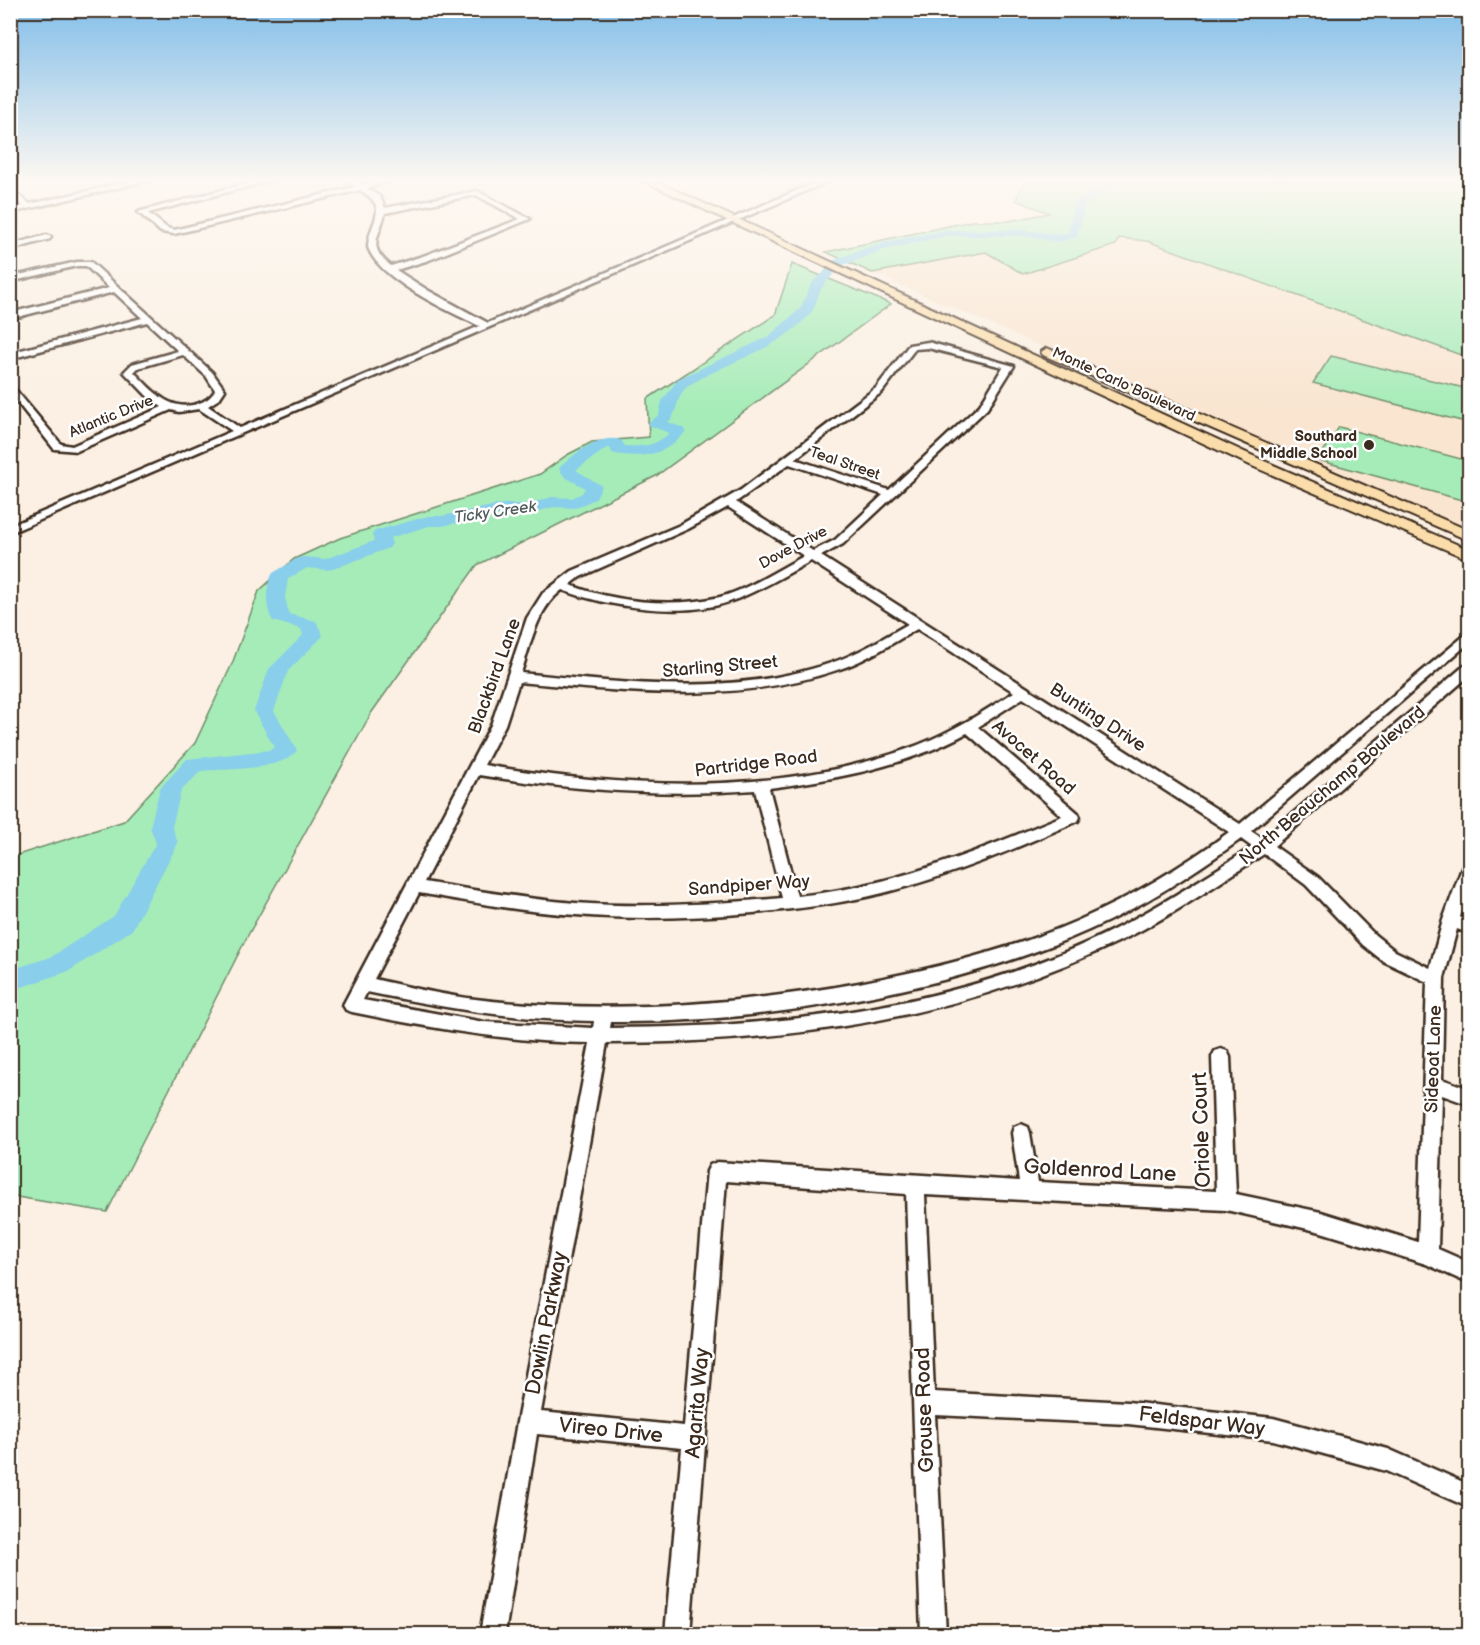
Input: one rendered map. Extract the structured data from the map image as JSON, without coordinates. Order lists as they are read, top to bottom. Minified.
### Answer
{"streets":{"main road":["Monte Carlo Boulevard"],"street":["Atlantic Drive","Teal Street","Dove Drive","Starling Street","Blackbird Lane","Bunting Drive","Avocet Road","Partridge Road","North Beauchamp Boulevard","Sandpiper Way","Sideoat Lane","Oriole Court","Goldenrod Lane","Dowlin Parkway","Agarita Way","Grouse Road","Feldspar Way","Vireo Drive"]},"crossings":[["Teal Street","Dove Drive"],["Teal Street","Blackbird Lane"],["Dove Drive","Blackbird Lane"],["Dove Drive","Bunting Drive"],["Starling Street","Blackbird Lane"],["Starling Street","Bunting Drive"],["Blackbird Lane","Bunting Drive"],["Blackbird Lane","Partridge Road"],["Blackbird Lane","North Beauchamp Boulevard"],["Blackbird Lane","Sandpiper Way"],["Bunting Drive","Partridge Road"],["Bunting Drive","North Beauchamp Boulevard"],["Bunting Drive","Sideoat Lane"],["Avocet Road","Partridge Road"],["Avocet Road","Sandpiper Way"],["North Beauchamp Boulevard","Dowlin Parkway"],["Sideoat Lane","Goldenrod Lane"],["Oriole Court","Goldenrod Lane"],["Goldenrod Lane","Agarita Way"],["Goldenrod Lane","Grouse Road"],["Dowlin Parkway","Vireo Drive"],["Agarita Way","Vireo Drive"],["Grouse Road","Feldspar Way"]],"water":["Ticky Creek"],"places":["Southard Middle School"]}
